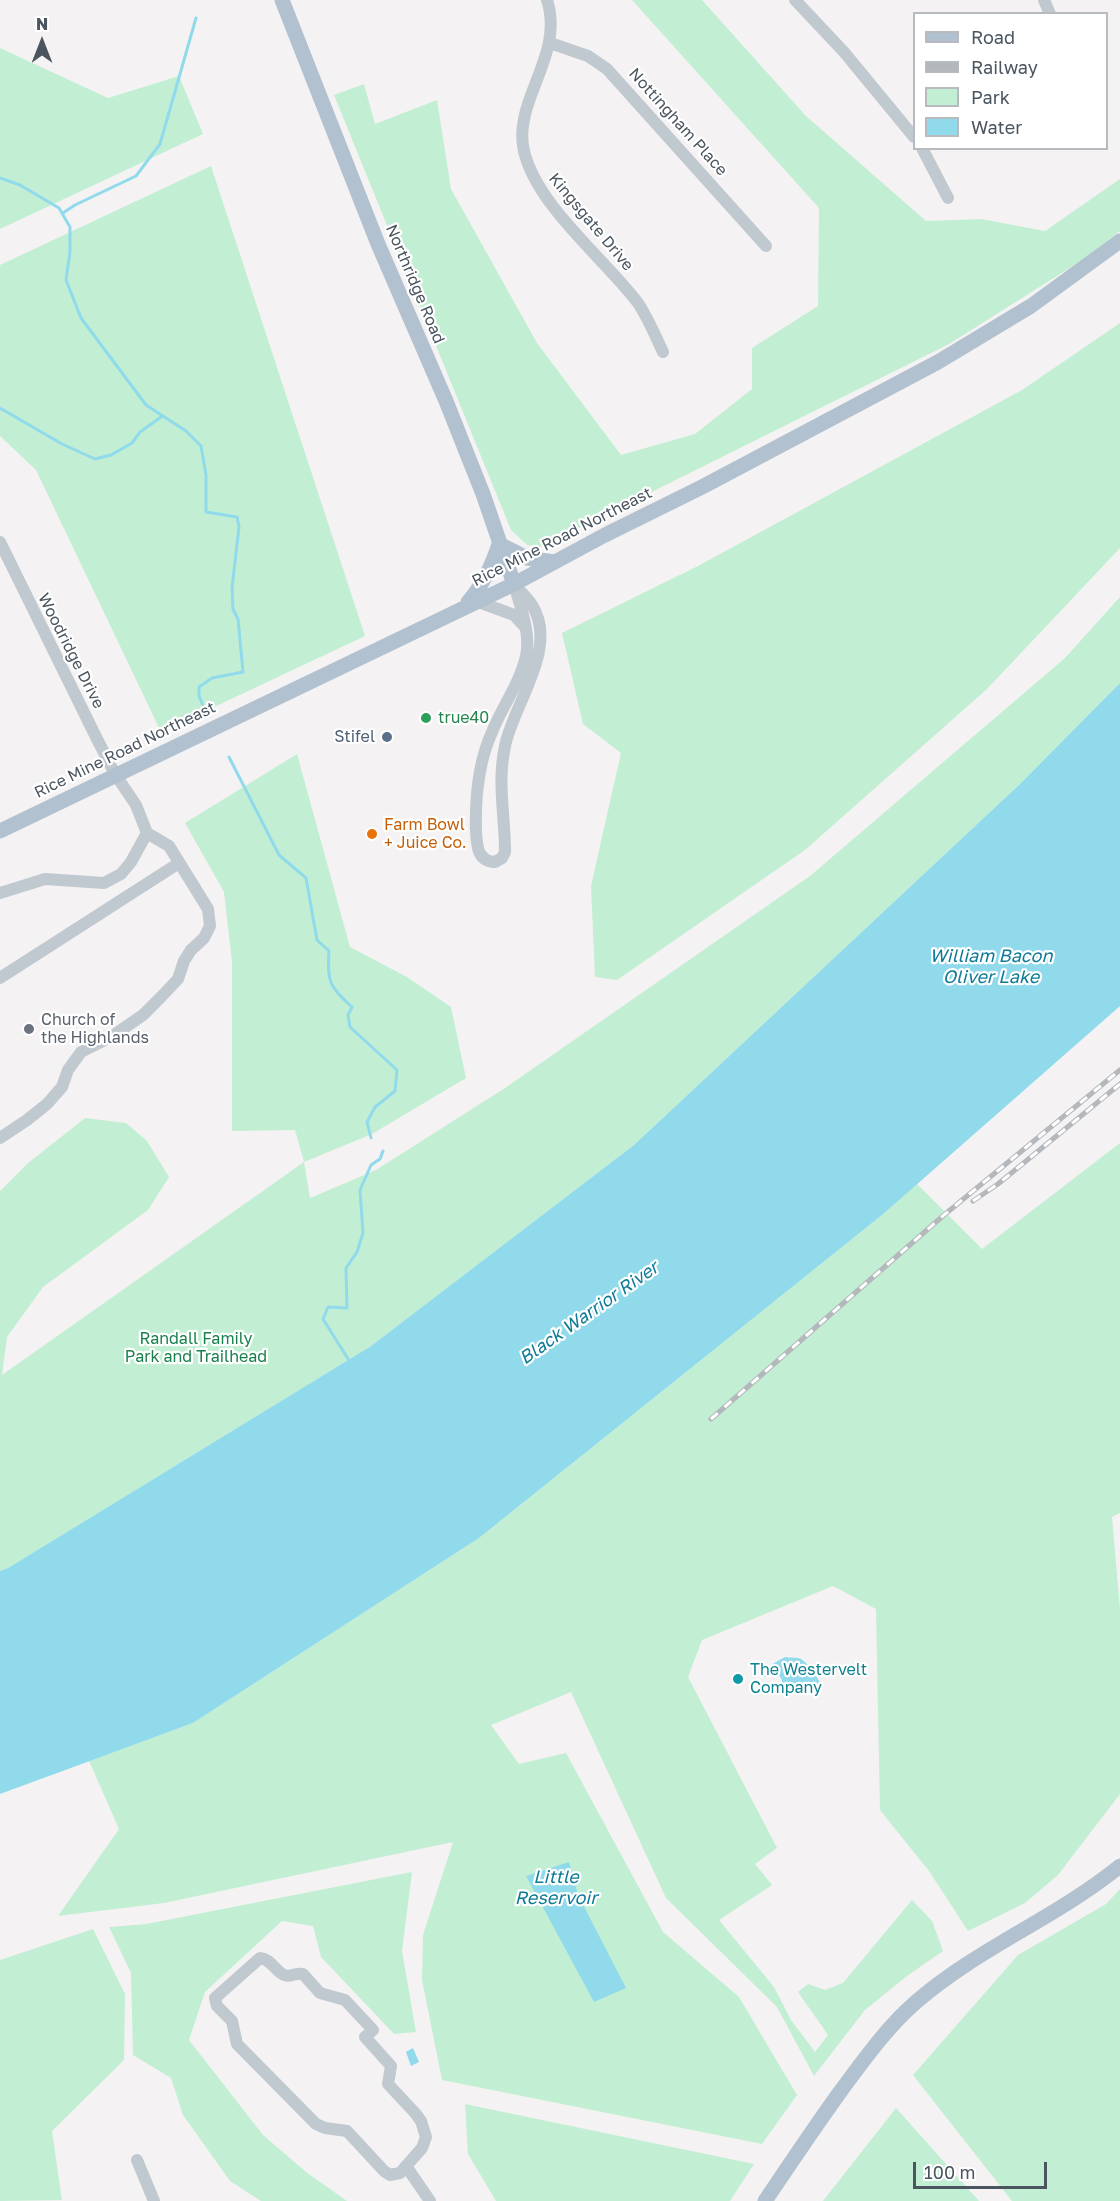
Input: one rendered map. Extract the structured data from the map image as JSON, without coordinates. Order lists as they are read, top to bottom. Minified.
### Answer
{"streets":{"main road":["Northridge Road","Rice Mine Road Northeast"],"street":["Nottingham Place","Kingsgate Drive","Woodridge Drive"]},"crossings":[["Nottingham Place","Kingsgate Drive"],["Northridge Road","Rice Mine Road Northeast"],["Rice Mine Road Northeast","Woodridge Drive"]],"water":["William Bacon Oliver Lake","Black Warrior River","Little Reservoir"],"parks":["Randall Family Park and Trailhead"],"places":["true40","Stifel","Farm Bowl + Juice Co.","Church of the Highlands","The Westervelt Company"],"legend":["Road","Railway","Park","Water"],"scale_bar":"100 m","north":"top"}
